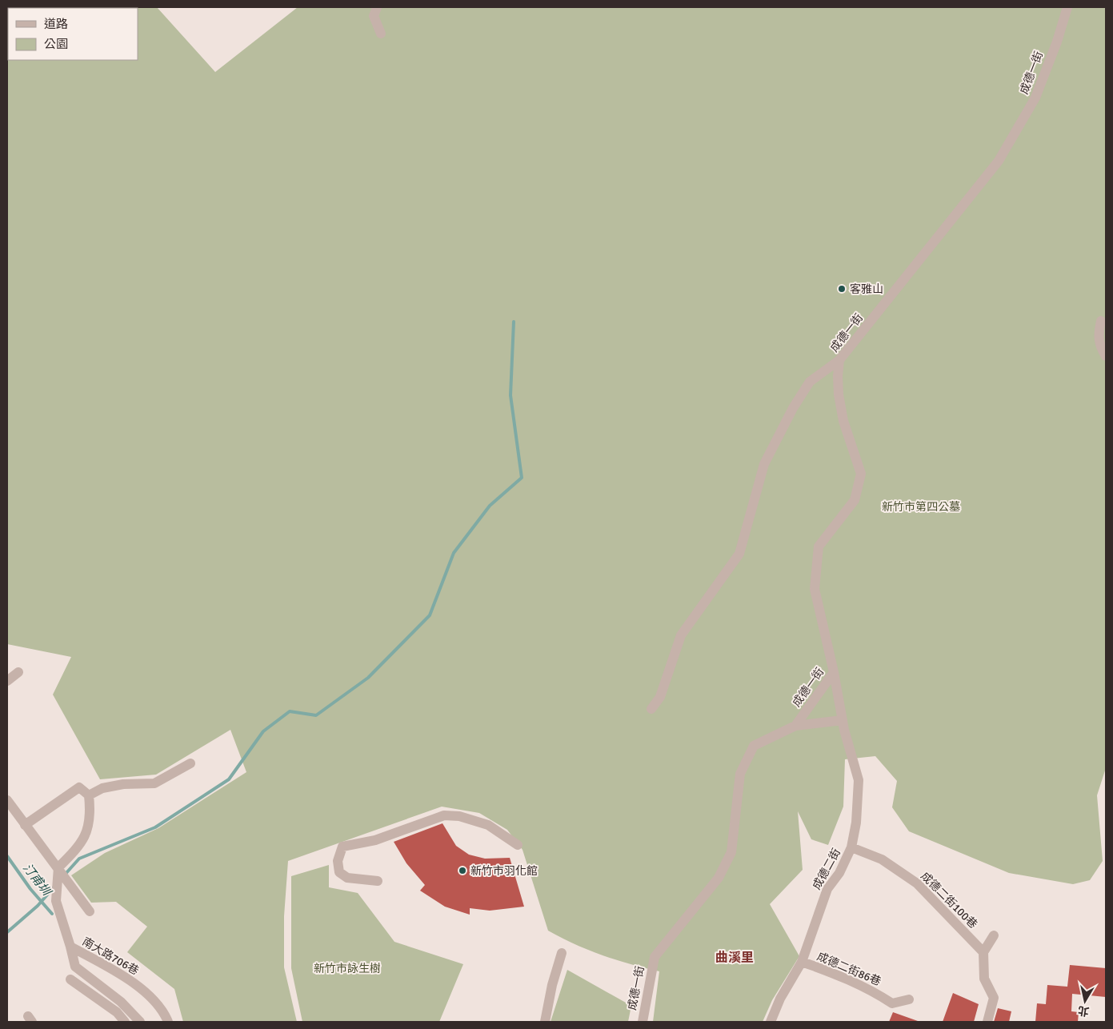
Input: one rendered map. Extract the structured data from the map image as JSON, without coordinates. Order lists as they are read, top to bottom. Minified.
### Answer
{"streets":{"street":["成德一街","成德二街","成德二街100巷","南大路706巷","成德二街86巷"]},"crossings":[["成德一街","成德二街"],["成德二街","成德二街100巷"],["成德二街","成德二街86巷"]],"districts":["曲溪里"],"water":["汀甫圳"],"parks":["新竹市第四公墓","新竹市詠生樹"],"places":["客雅山","新竹市羽化館"],"legend":["道路","公園"],"north":"bottom"}
